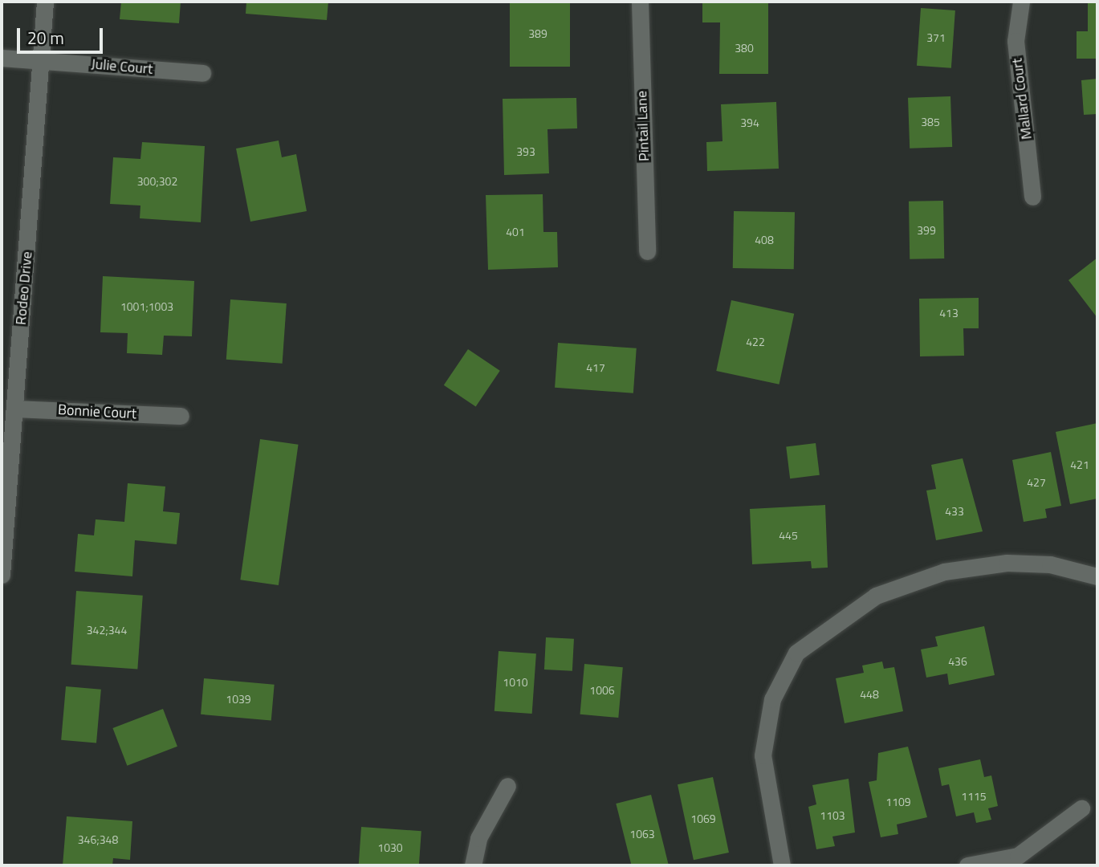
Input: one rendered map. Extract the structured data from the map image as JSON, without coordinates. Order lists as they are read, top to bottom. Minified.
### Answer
{"streets":{"street":["Julie Court","Mallard Court","Pintail Lane","Rodeo Drive","Bonnie Court"]},"crossings":[["Julie Court","Rodeo Drive"],["Rodeo Drive","Bonnie Court"]],"house_numbers":["389","371","380","385","394","393","300;302","399","401","408","1001;1003","413","422","417","421","427","433","445","342;344","436","1010","1006","448","1039","1115","1109","1103","1069","1063","346;348","1030"],"scale_bar":"20 m"}
